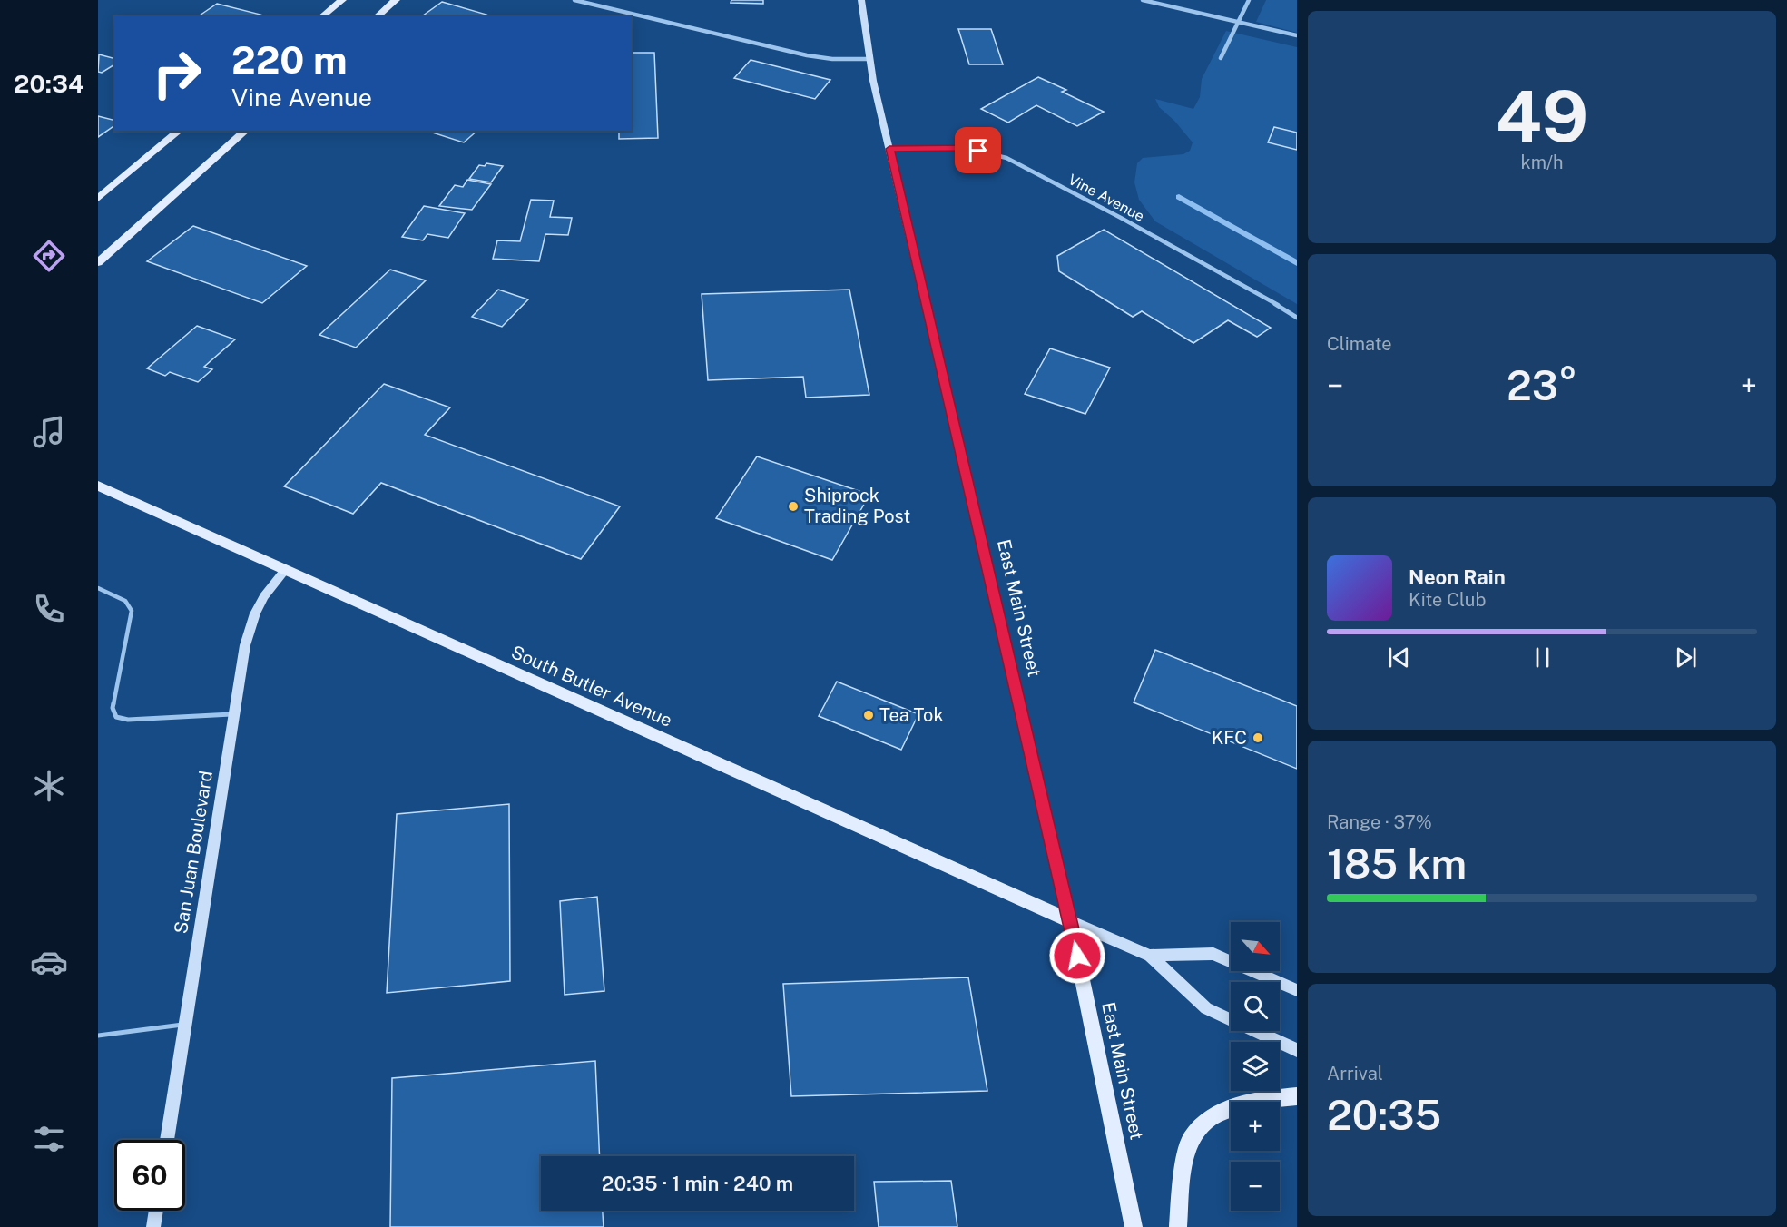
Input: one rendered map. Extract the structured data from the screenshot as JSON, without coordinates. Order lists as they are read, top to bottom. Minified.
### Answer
{"streets":{"main road":["East Main Street","South Butler Avenue","San Juan Boulevard"],"street":["Vine Avenue"]},"crossings":[["Vine Avenue","East Main Street"],["East Main Street","South Butler Avenue"],["South Butler Avenue","San Juan Boulevard"]],"places":["Shiprock Trading Post","Tea Tok","KFC"],"north":"bottom right","page":{"tabs":"20:34","tile":[["49","km/h"],"Climate",["Range · 37%","185 km"],["Arrival","20:35"]],"turn":["220 m","Vine Avenue"],"heat":["−","23°","+"],"song":["Neon Rain","Kite Club"],"map_buttons":["+","−"],"limit":"60","trip":"20:35 · 1 min · 240 m"}}
